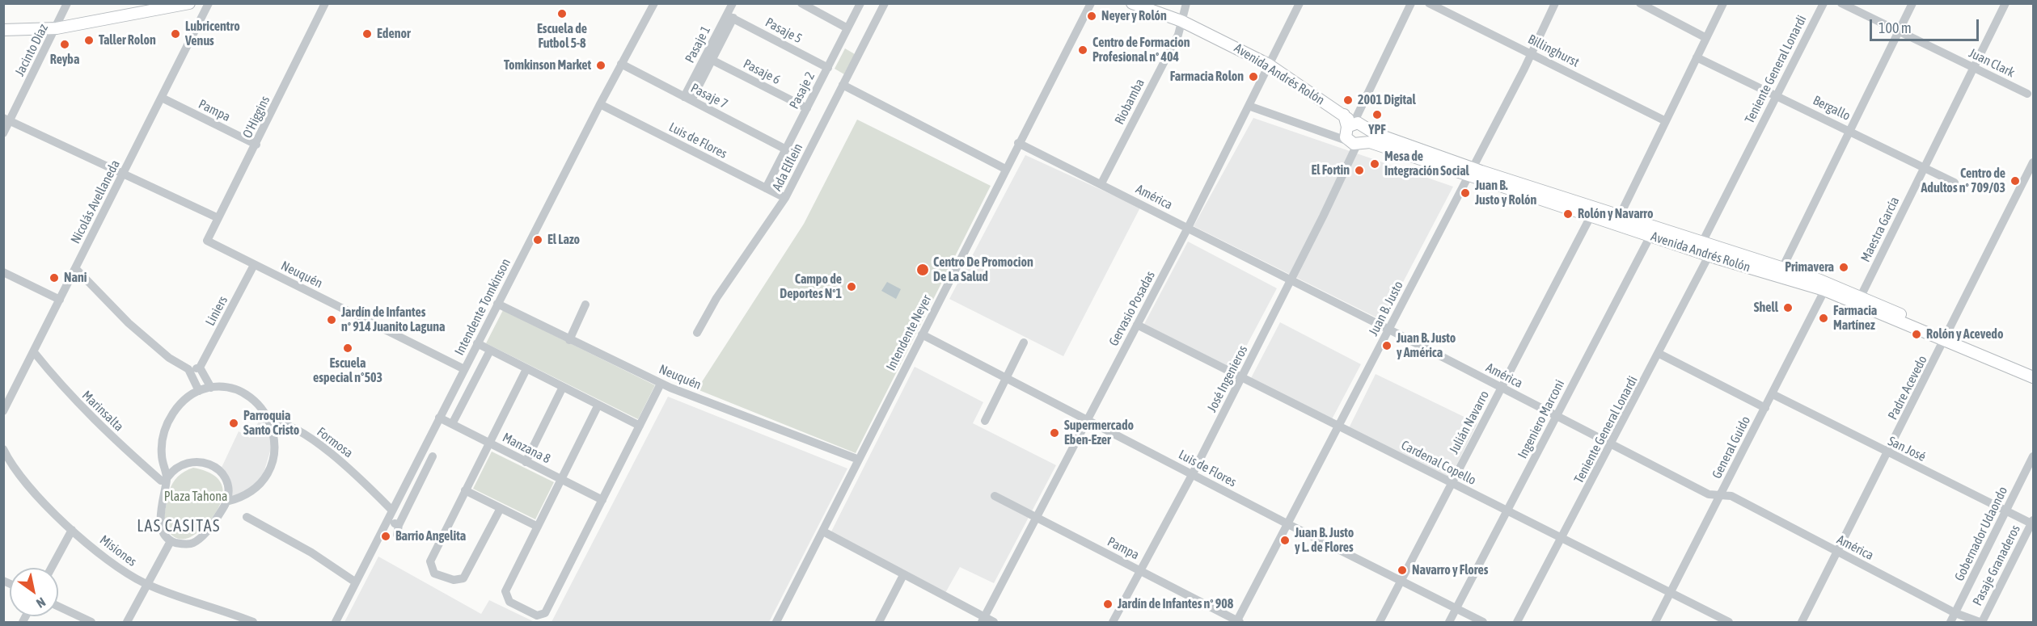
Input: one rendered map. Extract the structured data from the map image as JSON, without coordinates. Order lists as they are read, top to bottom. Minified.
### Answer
{"streets":{"main road":["Avenida Andrés Rolón"],"street":["Pasaje 5","Pasaje 1","Jacinto Díaz","Billinghurst","Juan Clark","Teniente General Lonardi","Pasaje 6","Pasaje 2","Pasaje 7","Riobamba","Bergallo","Pampa","O'Higgins","Luis de Flores","Ada Elflein","América","Nicolás Avellaneda","Maestra García","Neuquén","Intendente Tomkinson","Gervasio Posadas","Juan B. Justo","Liniers","Intendente Neyer","José Ingenieros","Padre Acevedo","Marinsalta","Ingeniero Marconi","Julián Navarro","Formosa","General Guido","Manzana 8","San José","Cardenal Copello","Gobernador Udaondo","Misiones","Pasaje Granaderos"]},"crossings":[["Pasaje 5","Pasaje 1"],["Pasaje 5","Pasaje 2"],["Pasaje 1","Pasaje 6"],["Pasaje 1","Pasaje 7"],["Billinghurst","Juan B. Justo"],["Juan Clark","Maestra García"],["Teniente General Lonardi","Avenida Andrés Rolón"],["Teniente General Lonardi","Bergallo"],["Teniente General Lonardi","América"],["Teniente General Lonardi","Cardenal Copello"],["Pasaje 6","Pasaje 2"],["Avenida Andrés Rolón","Riobamba"],["Avenida Andrés Rolón","Maestra García"],["Avenida Andrés Rolón","Gervasio Posadas"],["Avenida Andrés Rolón","Juan B. Justo"],["Avenida Andrés Rolón","José Ingenieros"],["Avenida Andrés Rolón","Padre Acevedo"],["Avenida Andrés Rolón","Ingeniero Marconi"],["Avenida Andrés Rolón","Julián Navarro"],["Avenida Andrés Rolón","General Guido"],["Pasaje 2","Pasaje 7"],["Pasaje 2","Luis de Flores"],["Pasaje 7","Intendente Tomkinson"],["Riobamba","América"],["Bergallo","Maestra García"],["Pampa","O'Higgins"],["Pampa","Nicolás Avellaneda"],["Pampa","Gervasio Posadas"],["Pampa","Juan B. Justo"],["Pampa","José Ingenieros"],["O'Higgins","Neuquén"],["Luis de Flores","Ada Elflein"],["Luis de Flores","Intendente Tomkinson"],["Luis de Flores","Gervasio Posadas"],["Luis de Flores","Juan B. Justo"],["Luis de Flores","Intendente Neyer"],["Luis de Flores","José Ingenieros"],["Luis de Flores","Ingeniero Marconi"],["Luis de Flores","Julián Navarro"],["América","Gervasio Posadas"],["América","Juan B. Justo"],["América","Intendente Neyer"],["América","José Ingenieros"],["América","Padre Acevedo"],["América","Ingeniero Marconi"],["América","Julián Navarro"],["América","General Guido"],["América","Gobernador Udaondo"],["América","Pasaje Granaderos"],["Nicolás Avellaneda","Marinsalta"],["Neuquén","Intendente Tomkinson"],["Neuquén","Liniers"],["Neuquén","Intendente Neyer"],["Intendente Tomkinson","Formosa"],["Intendente Tomkinson","Manzana 8"],["Gervasio Posadas","Cardenal Copello"],["Juan B. Justo","Cardenal Copello"],["José Ingenieros","Cardenal Copello"],["Padre Acevedo","San José"],["Ingeniero Marconi","Cardenal Copello"],["Julián Navarro","Cardenal Copello"],["General Guido","San José"],["General Guido","Cardenal Copello"],["San José","Gobernador Udaondo"],["San José","Pasaje Granaderos"]],"districts":["LAS CASITAS"],"parks":["Plaza Tahona"],"places":["Escuela de Futbol 5-8","Neyer y Rolón","Lubricentro Venus","Edenor","Taller Rolon","Reyba","Centro de Formacion Profesional nº 404","Tomkinson Market","Farmacia Rolon","2001 Digital","YPF","Mesa de Integración Social","El Fortin","Centro de Adultos nº 709/03","Juan B. Justo y Rolón","Rolón y Navarro","El Lazo","Primavera","Centro De Promocion De La Salud","Nani","Campo de Deportes Nº1","Shell","Farmacia Martínez","Jardín de Infantes nº 914 Juanito Laguna","Rolón y Acevedo","Juan B. Justo y América","Escuela especial n°503","Parroquia Santo Cristo","Supermercado Eben-Ezer","Barrio Angelita","Juan B. Justo y L. de Flores","Navarro y Flores","Jardín de Infantes nº 908"],"scale_bar":"100 m","north":"bottom right"}
